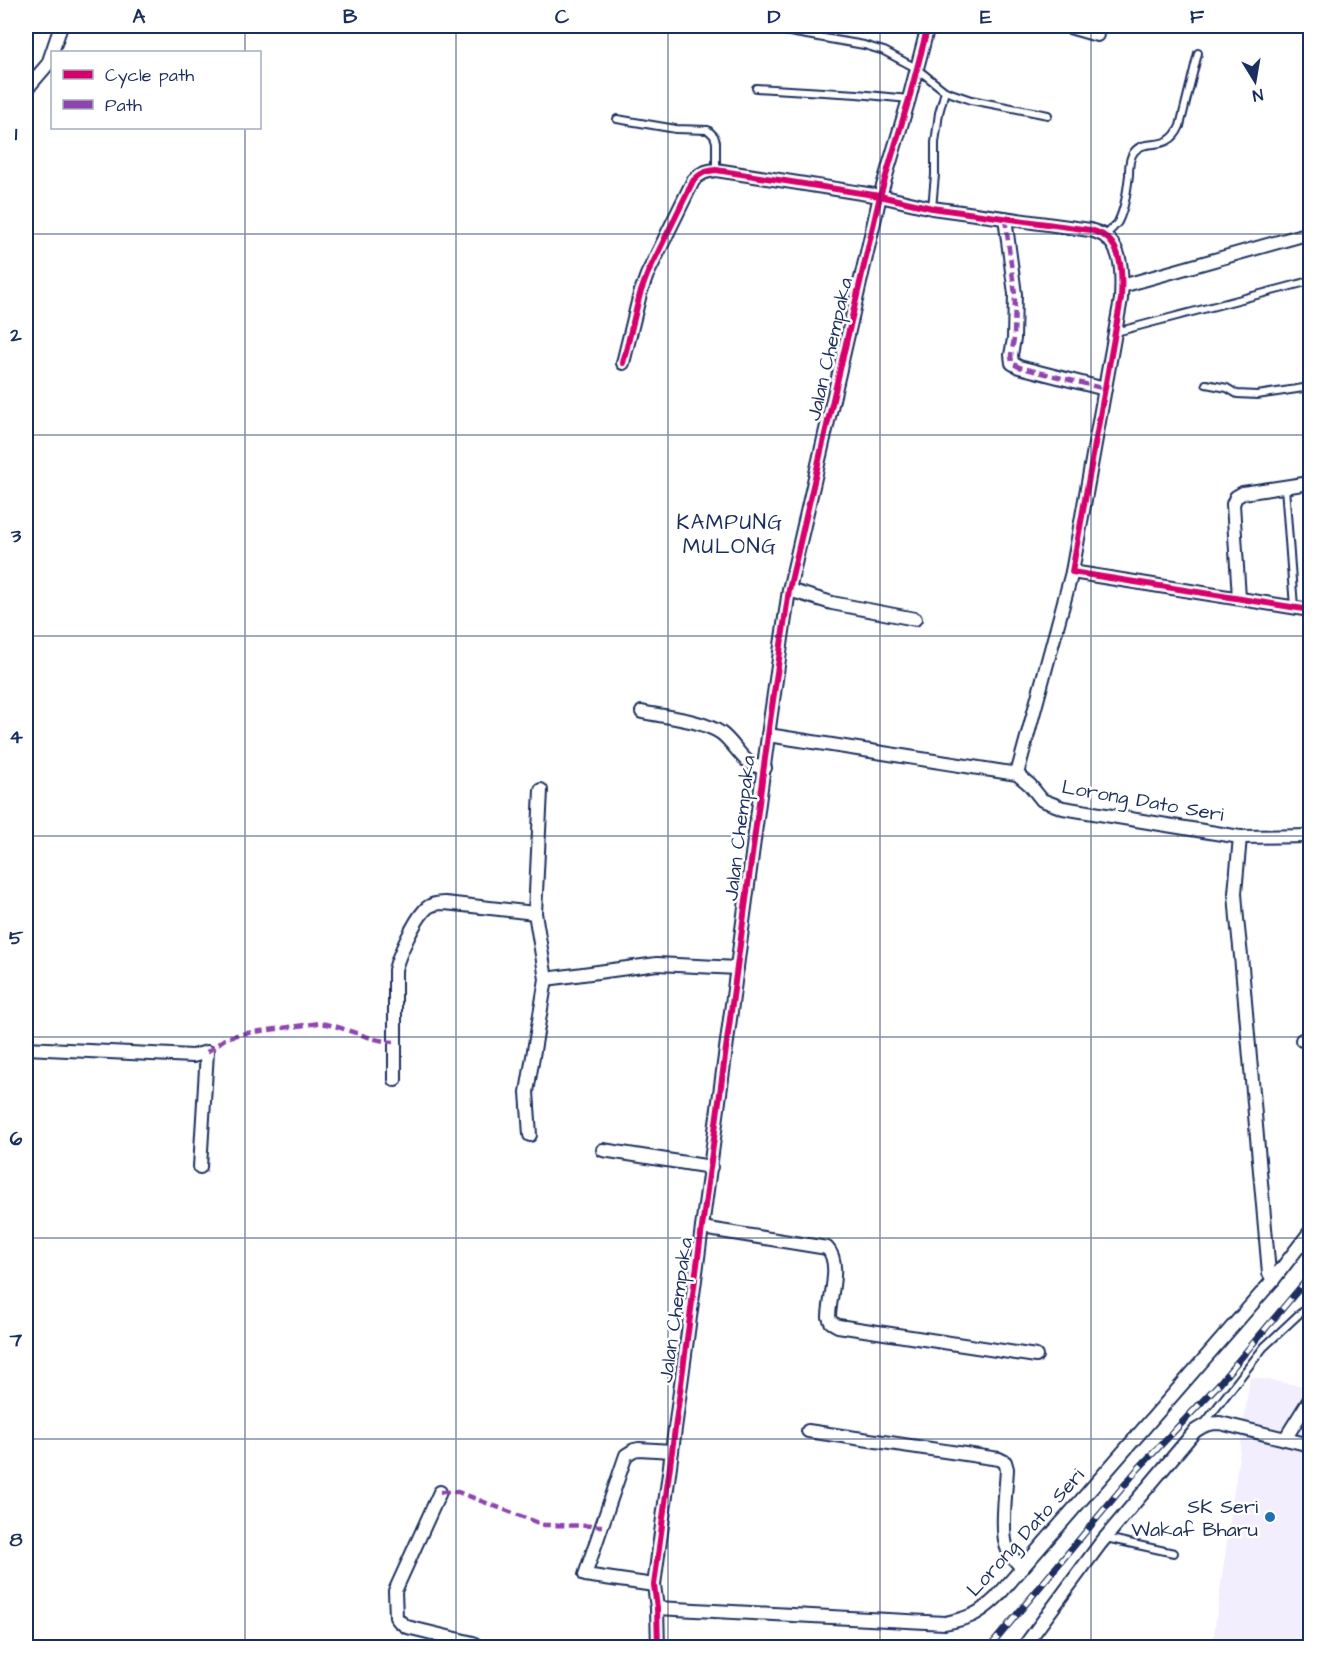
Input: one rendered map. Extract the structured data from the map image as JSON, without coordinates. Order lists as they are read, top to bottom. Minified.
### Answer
{"streets":{"street":["Jalan Chempaka","Lorong Dato Seri"]},"crossings":[["Jalan Chempaka","Lorong Dato Seri"]],"districts":["KAMPUNG MULONG"],"places":["SK Seri Wakaf Bharu"],"legend":["Cycle path","Path"],"north":"bottom","grid":{"columns":["A","B","C","D","E","F"],"rows":["1","2","3","4","5","6","7","8"]}}
